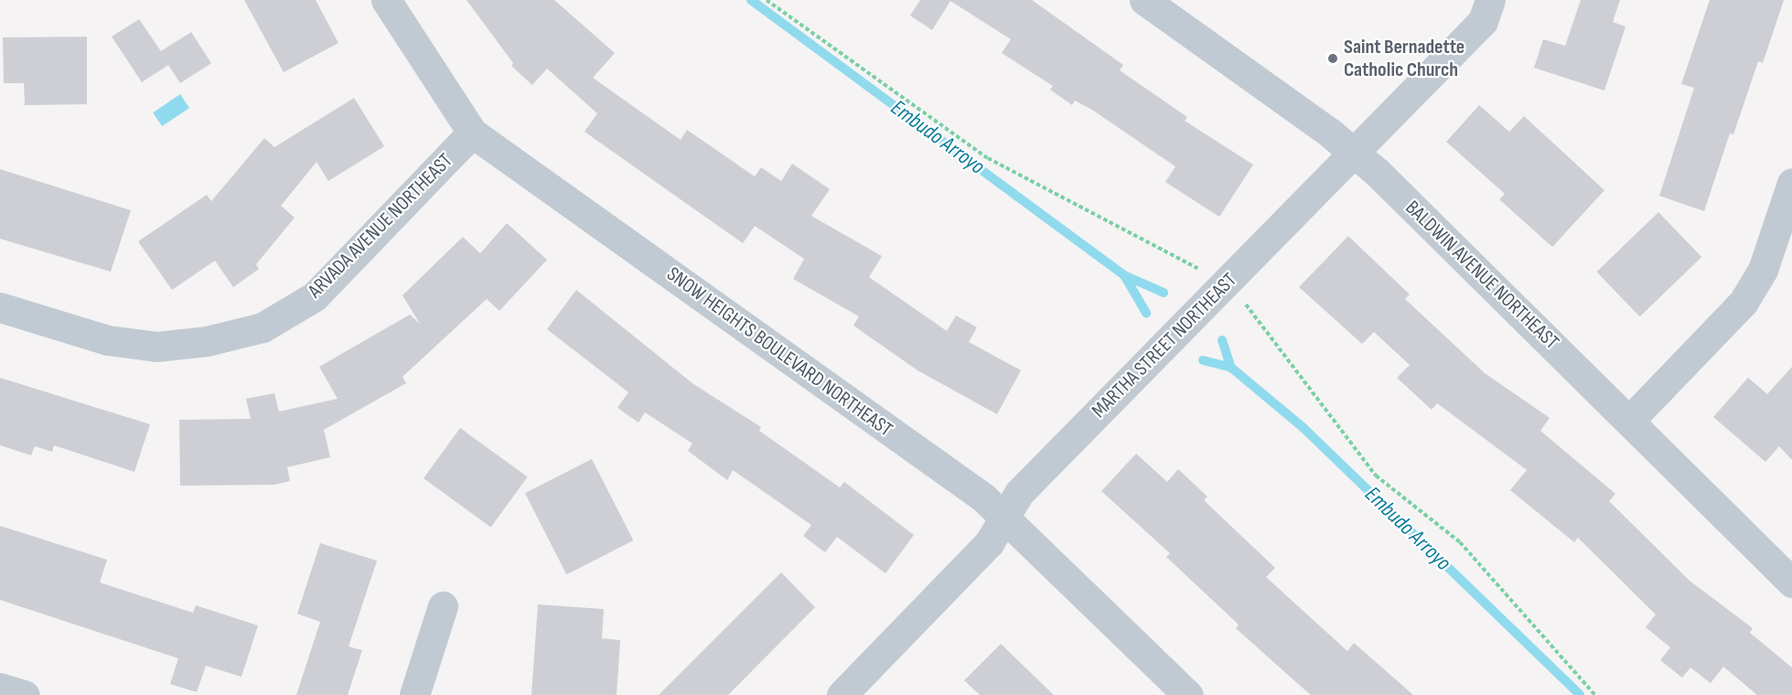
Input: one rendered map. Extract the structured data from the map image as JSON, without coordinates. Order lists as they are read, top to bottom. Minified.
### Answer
{"streets":{"street":["ARVADA AVENUE NORTHEAST","BALDWIN AVENUE NORTHEAST","MARTHA STREET NORTHEAST","SNOW HEIGHTS BOULEVARD NORTHEAST"]},"crossings":[["ARVADA AVENUE NORTHEAST","SNOW HEIGHTS BOULEVARD NORTHEAST"],["BALDWIN AVENUE NORTHEAST","MARTHA STREET NORTHEAST"],["MARTHA STREET NORTHEAST","SNOW HEIGHTS BOULEVARD NORTHEAST"]],"water":["Embudo Arroyo"],"places":["Saint Bernadette Catholic Church"]}
